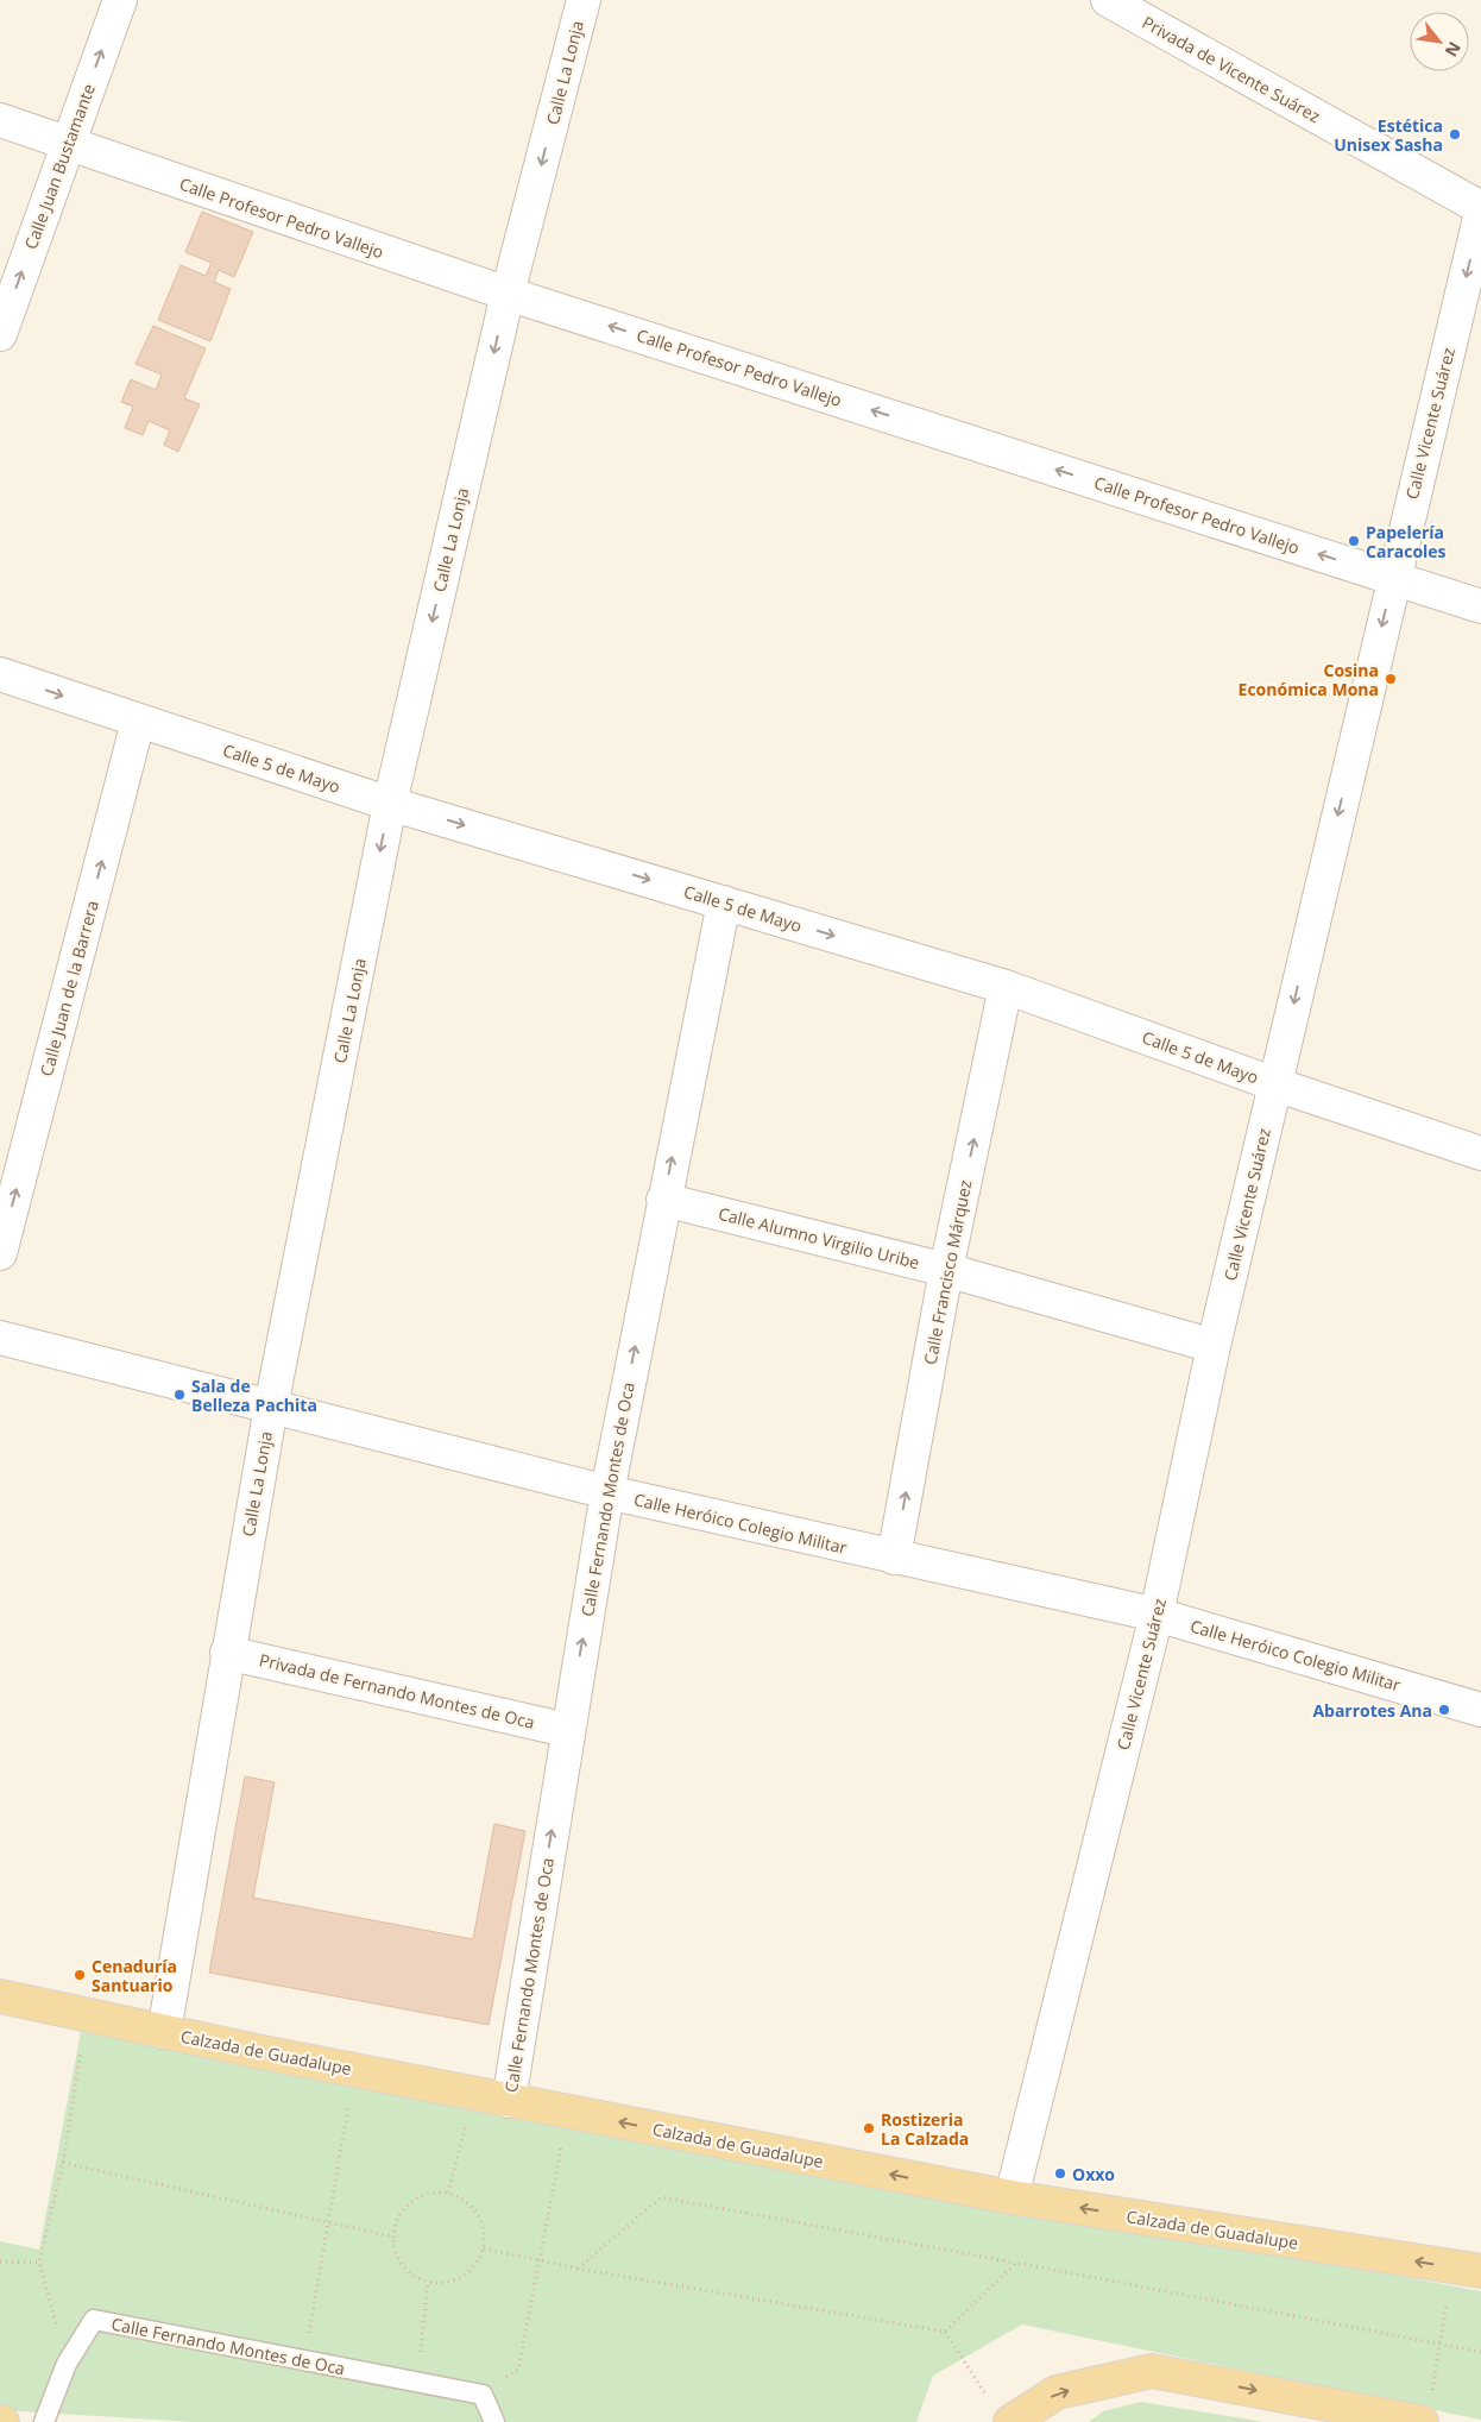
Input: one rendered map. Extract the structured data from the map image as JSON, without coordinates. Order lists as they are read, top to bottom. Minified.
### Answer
{"streets":{"main road":["Calzada de Guadalupe"],"street":["Privada de Vicente Suárez","Calle La Lonja","Calle Juan Bustamante","Calle Profesor Pedro Vallejo","Calle Vicente Suárez","Calle 5 de Mayo","Calle Juan de la Barrera","Calle Alumno Virgilio Uribe","Calle Francisco Márquez","Calle Fernando Montes de Oca","Calle Heróico Colegio Militar","Privada de Fernando Montes de Oca"]},"crossings":[["Calle La Lonja","Calle Profesor Pedro Vallejo"],["Calle La Lonja","Calle 5 de Mayo"],["Calle La Lonja","Calle Heróico Colegio Militar"],["Calle La Lonja","Privada de Fernando Montes de Oca"],["Calle La Lonja","Calzada de Guadalupe"],["Calle Juan Bustamante","Calle Profesor Pedro Vallejo"],["Calle Profesor Pedro Vallejo","Calle Vicente Suárez"],["Calle Vicente Suárez","Calle 5 de Mayo"],["Calle Vicente Suárez","Calle Alumno Virgilio Uribe"],["Calle Vicente Suárez","Calle Heróico Colegio Militar"],["Calle Vicente Suárez","Calzada de Guadalupe"],["Calle 5 de Mayo","Calle Juan de la Barrera"],["Calle 5 de Mayo","Calle Francisco Márquez"],["Calle 5 de Mayo","Calle Fernando Montes de Oca"],["Calle Alumno Virgilio Uribe","Calle Francisco Márquez"],["Calle Alumno Virgilio Uribe","Calle Fernando Montes de Oca"],["Calle Francisco Márquez","Calle Heróico Colegio Militar"],["Calle Fernando Montes de Oca","Calle Heróico Colegio Militar"],["Calle Fernando Montes de Oca","Privada de Fernando Montes de Oca"],["Calle Fernando Montes de Oca","Calzada de Guadalupe"]],"one_way":["Calle La Lonja","Calle Juan Bustamante","Calle Profesor Pedro Vallejo","Calle Vicente Suárez","Calle 5 de Mayo","Calle Juan de la Barrera","Calle Francisco Márquez","Calle Fernando Montes de Oca"],"places":["Estética Unisex Sasha","Papelería Caracoles","Cosina Económica Mona","Sala de Belleza Pachita","Abarrotes Ana","Cenaduría Santuario","Rostizeria La Calzada","Oxxo"],"north":"bottom right"}
